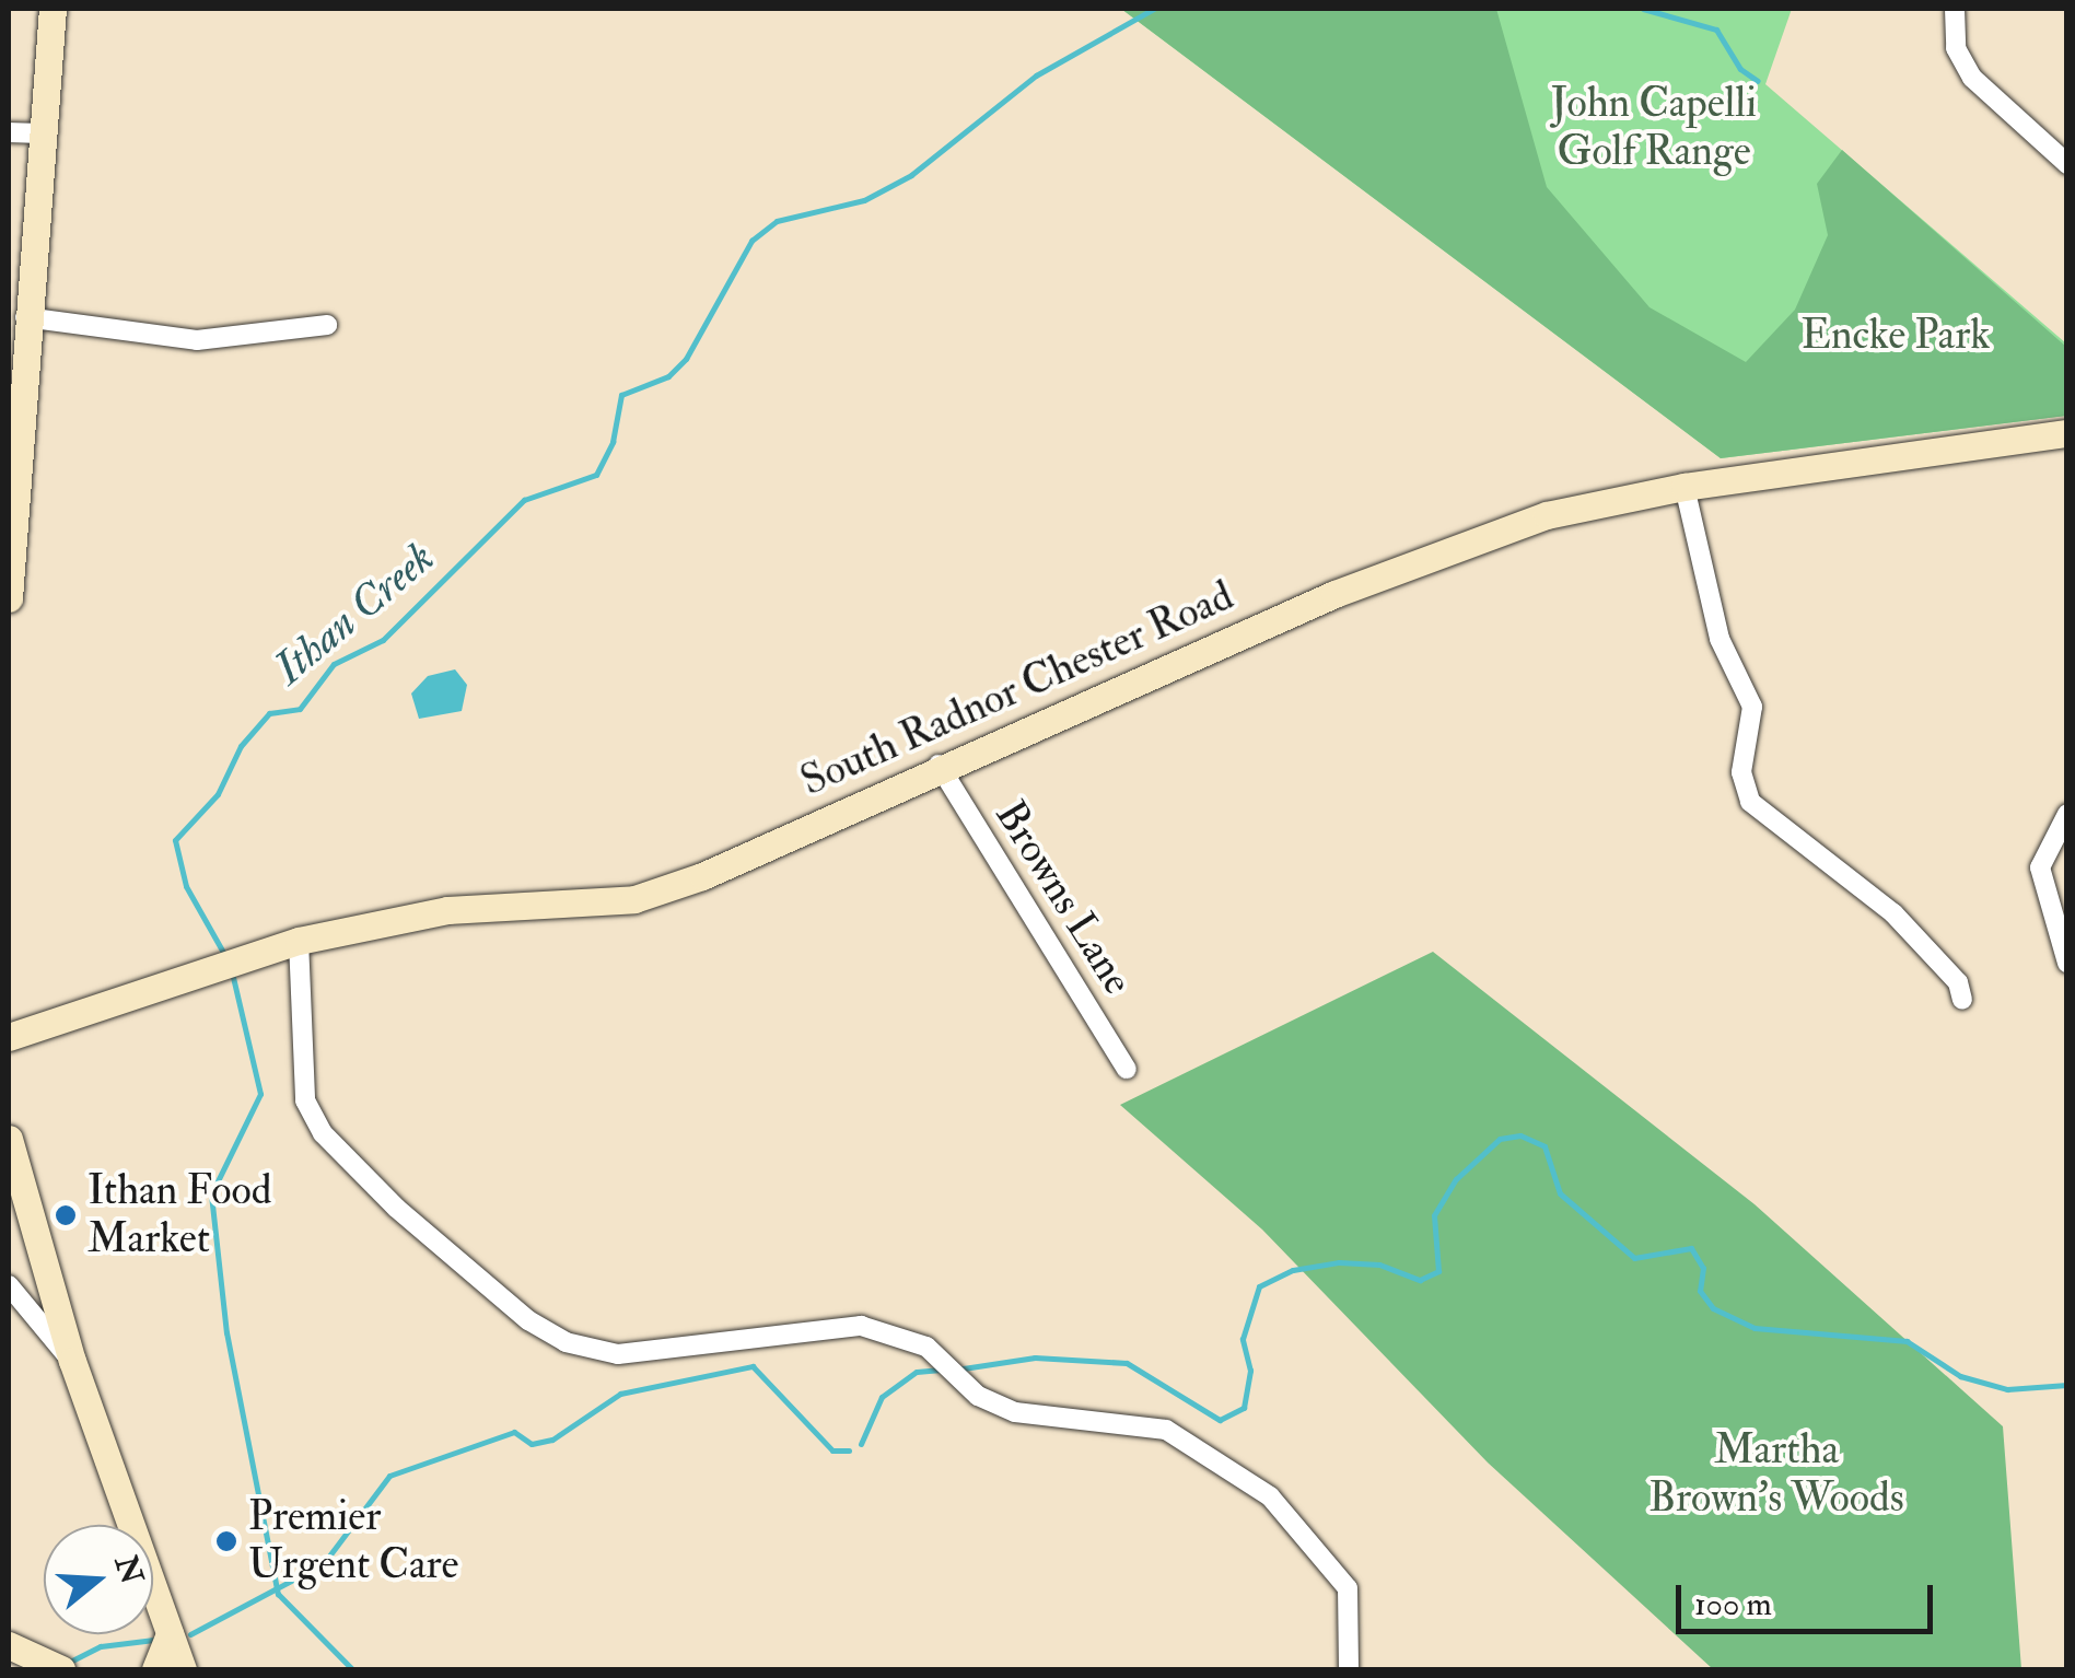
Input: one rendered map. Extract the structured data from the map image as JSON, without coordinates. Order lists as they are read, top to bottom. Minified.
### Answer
{"streets":{"main road":["South Radnor Chester Road"],"street":["Browns Lane"]},"crossings":[["South Radnor Chester Road","Browns Lane"]],"water":["Ithan Creek"],"parks":["John Capelli Golf Range","Encke Park","Martha Brown's Woods"],"places":["Ithan Food Market","Premier Urgent Care"],"scale_bar":"100 m","north":"right"}
